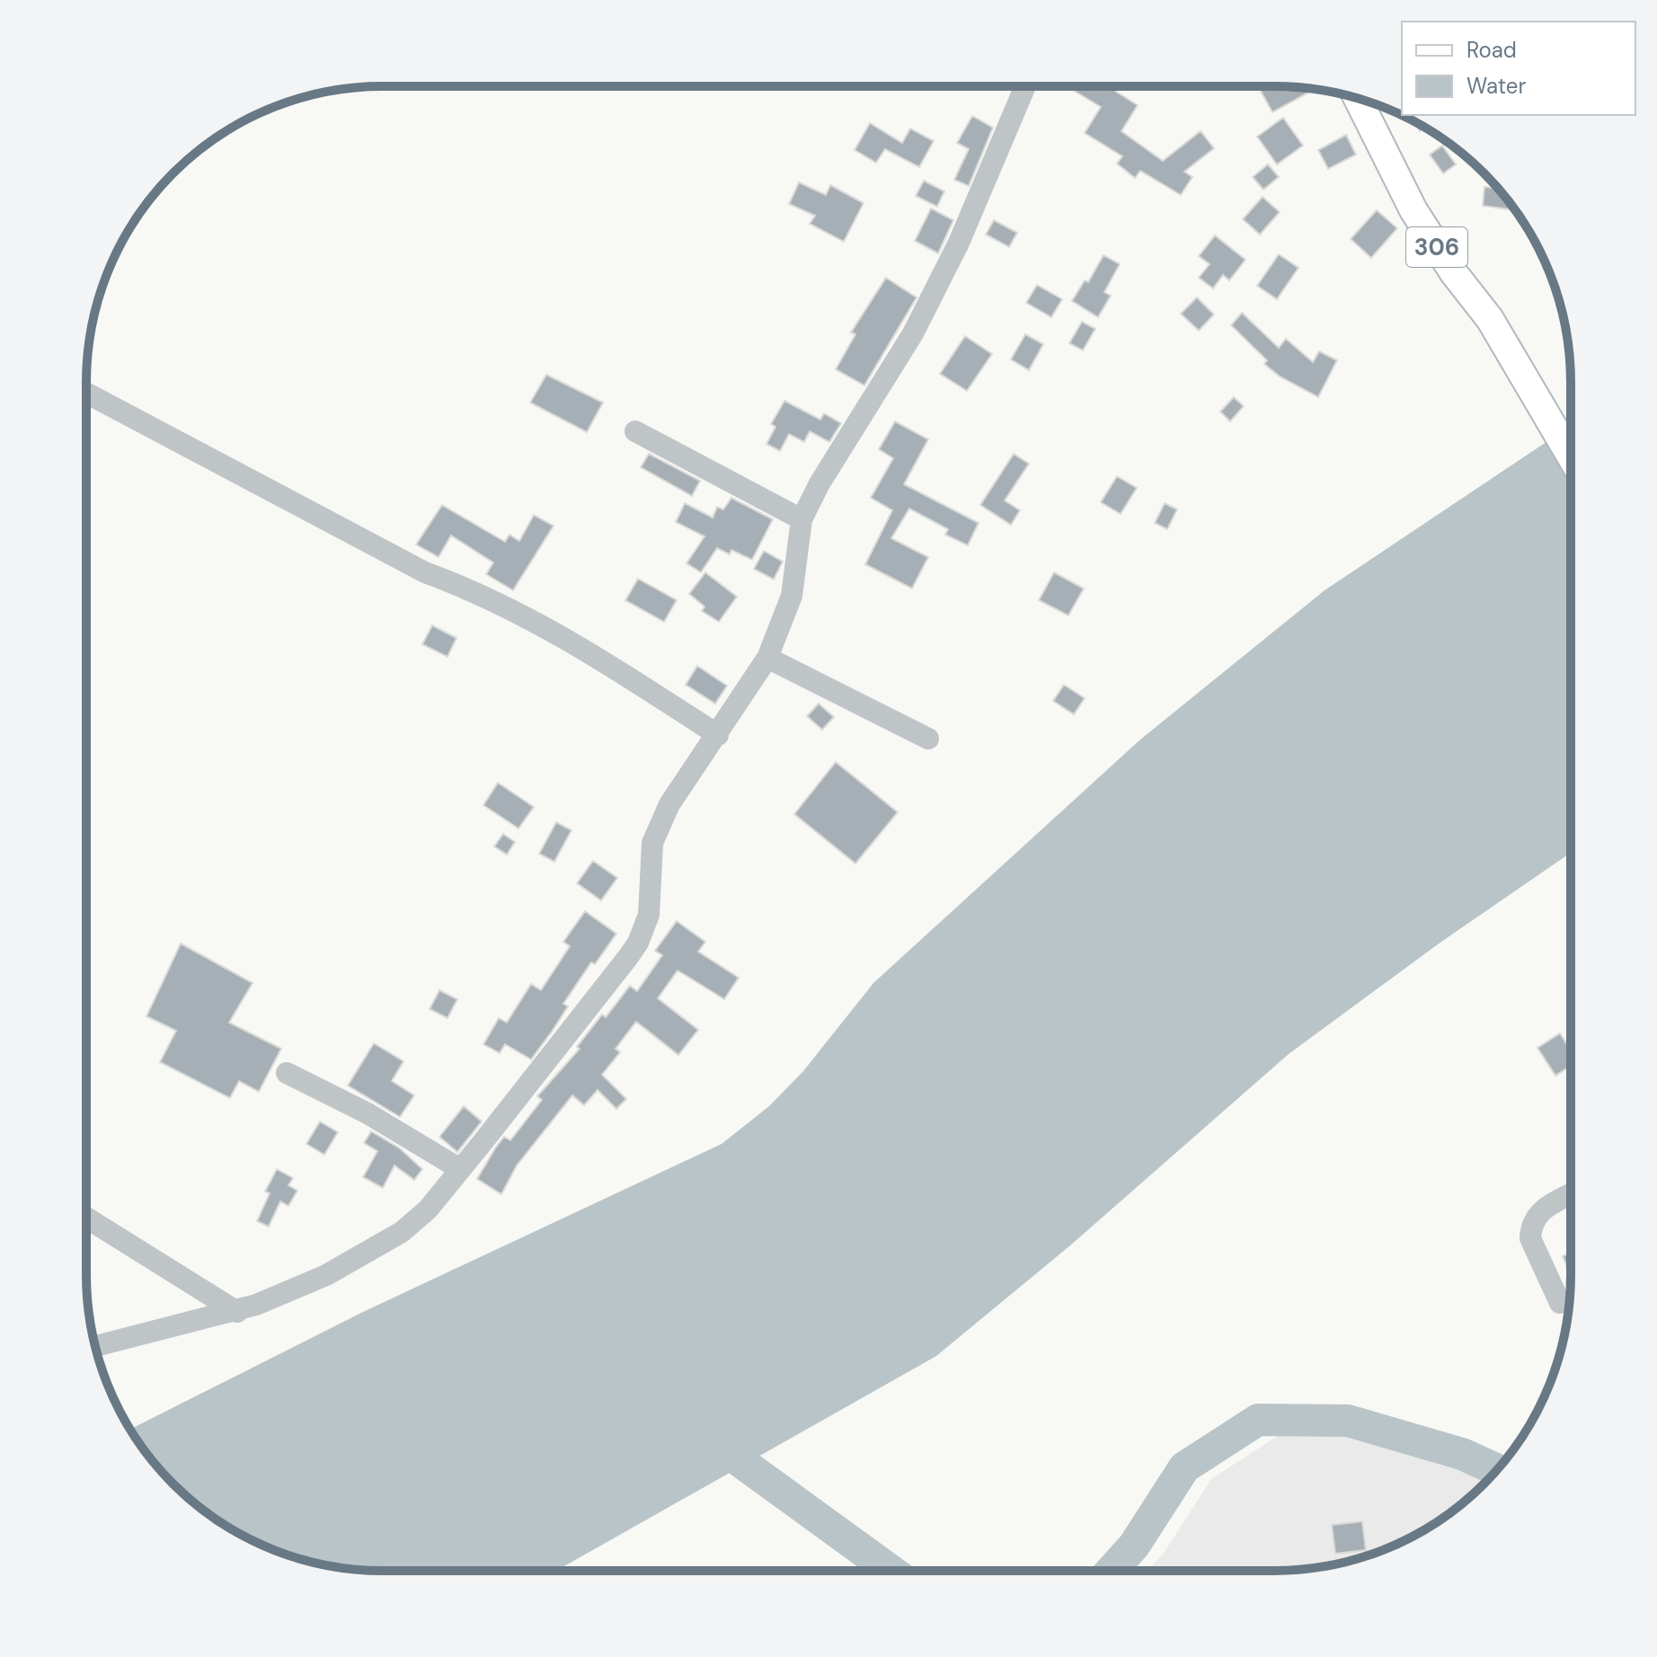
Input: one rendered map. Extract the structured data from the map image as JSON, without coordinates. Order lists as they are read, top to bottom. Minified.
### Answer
{"streets":{"main road":["306"]},"legend":["Road","Water"]}
